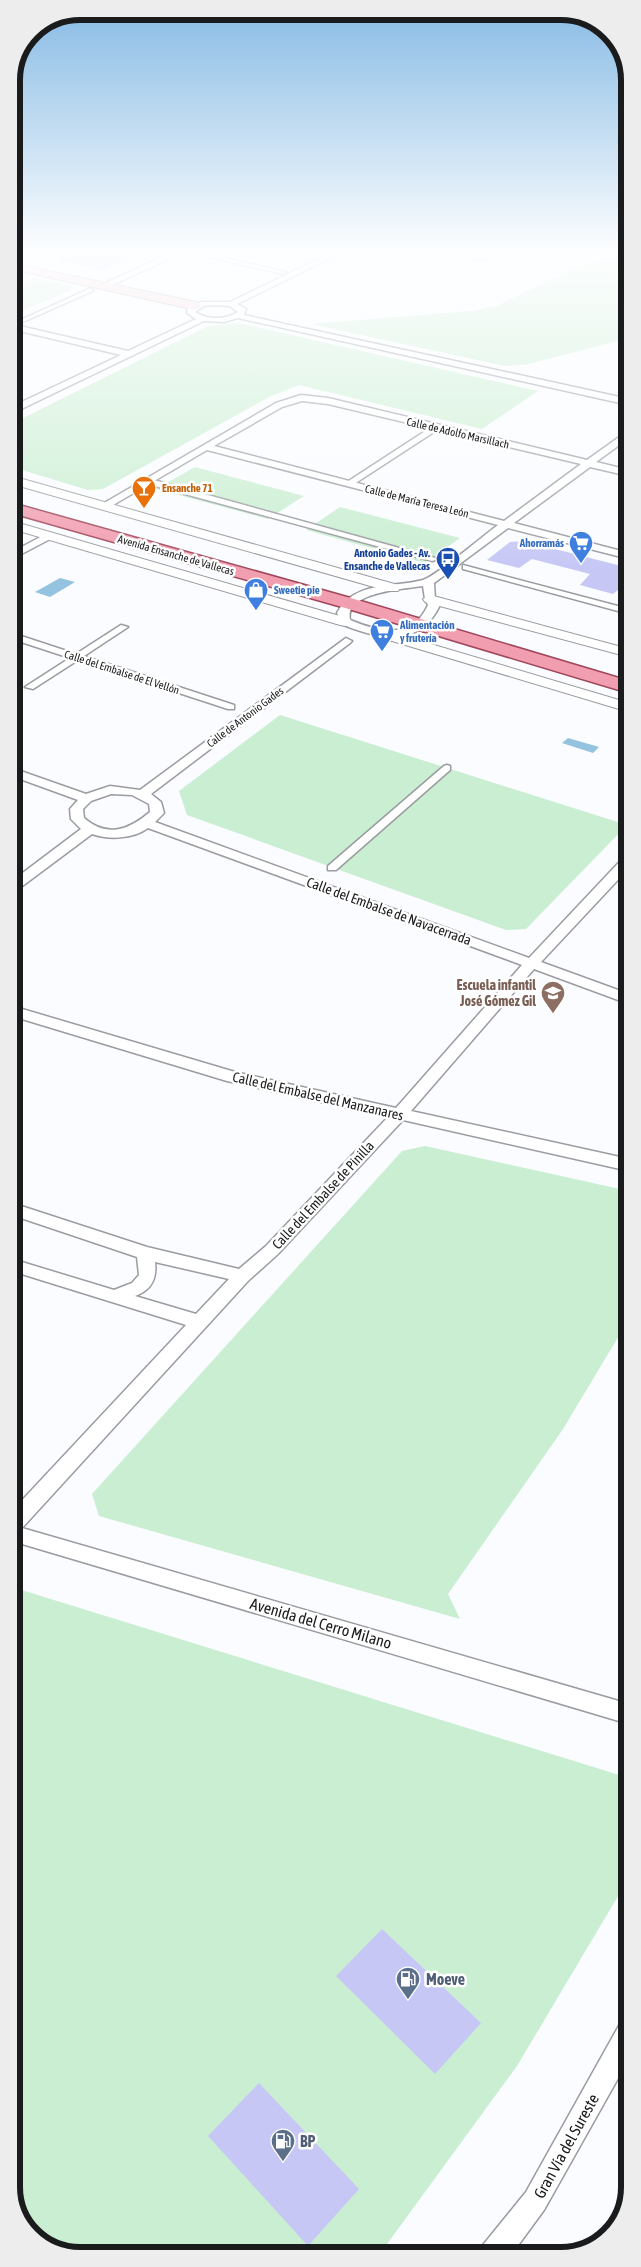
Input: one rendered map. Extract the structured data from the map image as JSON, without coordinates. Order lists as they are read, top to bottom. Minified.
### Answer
{"streets":{"main road":["Avenida Ensanche de Vallecas"],"street":["Calle de Adolfo Marsillach","Calle de María Teresa León","Calle del Embalse de El Vellón","Calle de Antonio Gades","Calle del Embalse de Navacerrada","Calle del Embalse del Manzanares","Calle del Embalse de Pinilla","Avenida del Cerro Milano","Gran Vía del Sureste"]},"crossings":[["Calle de Adolfo Marsillach","Calle de María Teresa León"],["Calle de Adolfo Marsillach","Avenida Ensanche de Vallecas"],["Avenida Ensanche de Vallecas","Calle de Antonio Gades"],["Calle del Embalse de Navacerrada","Calle del Embalse de Pinilla"],["Calle del Embalse del Manzanares","Calle del Embalse de Pinilla"]],"places":{"bar":["Ensanche 71"],"supermarket":["Ahorramás","Alimentación y frutería"],"bus stop":["Antonio Gades - Av. Ensanche de Vallecas"],"shop":["Sweetie pie"],"school or university":["Escuela infantil José Gómez Gil"],"fuel station":["Moeve","BP"]}}
